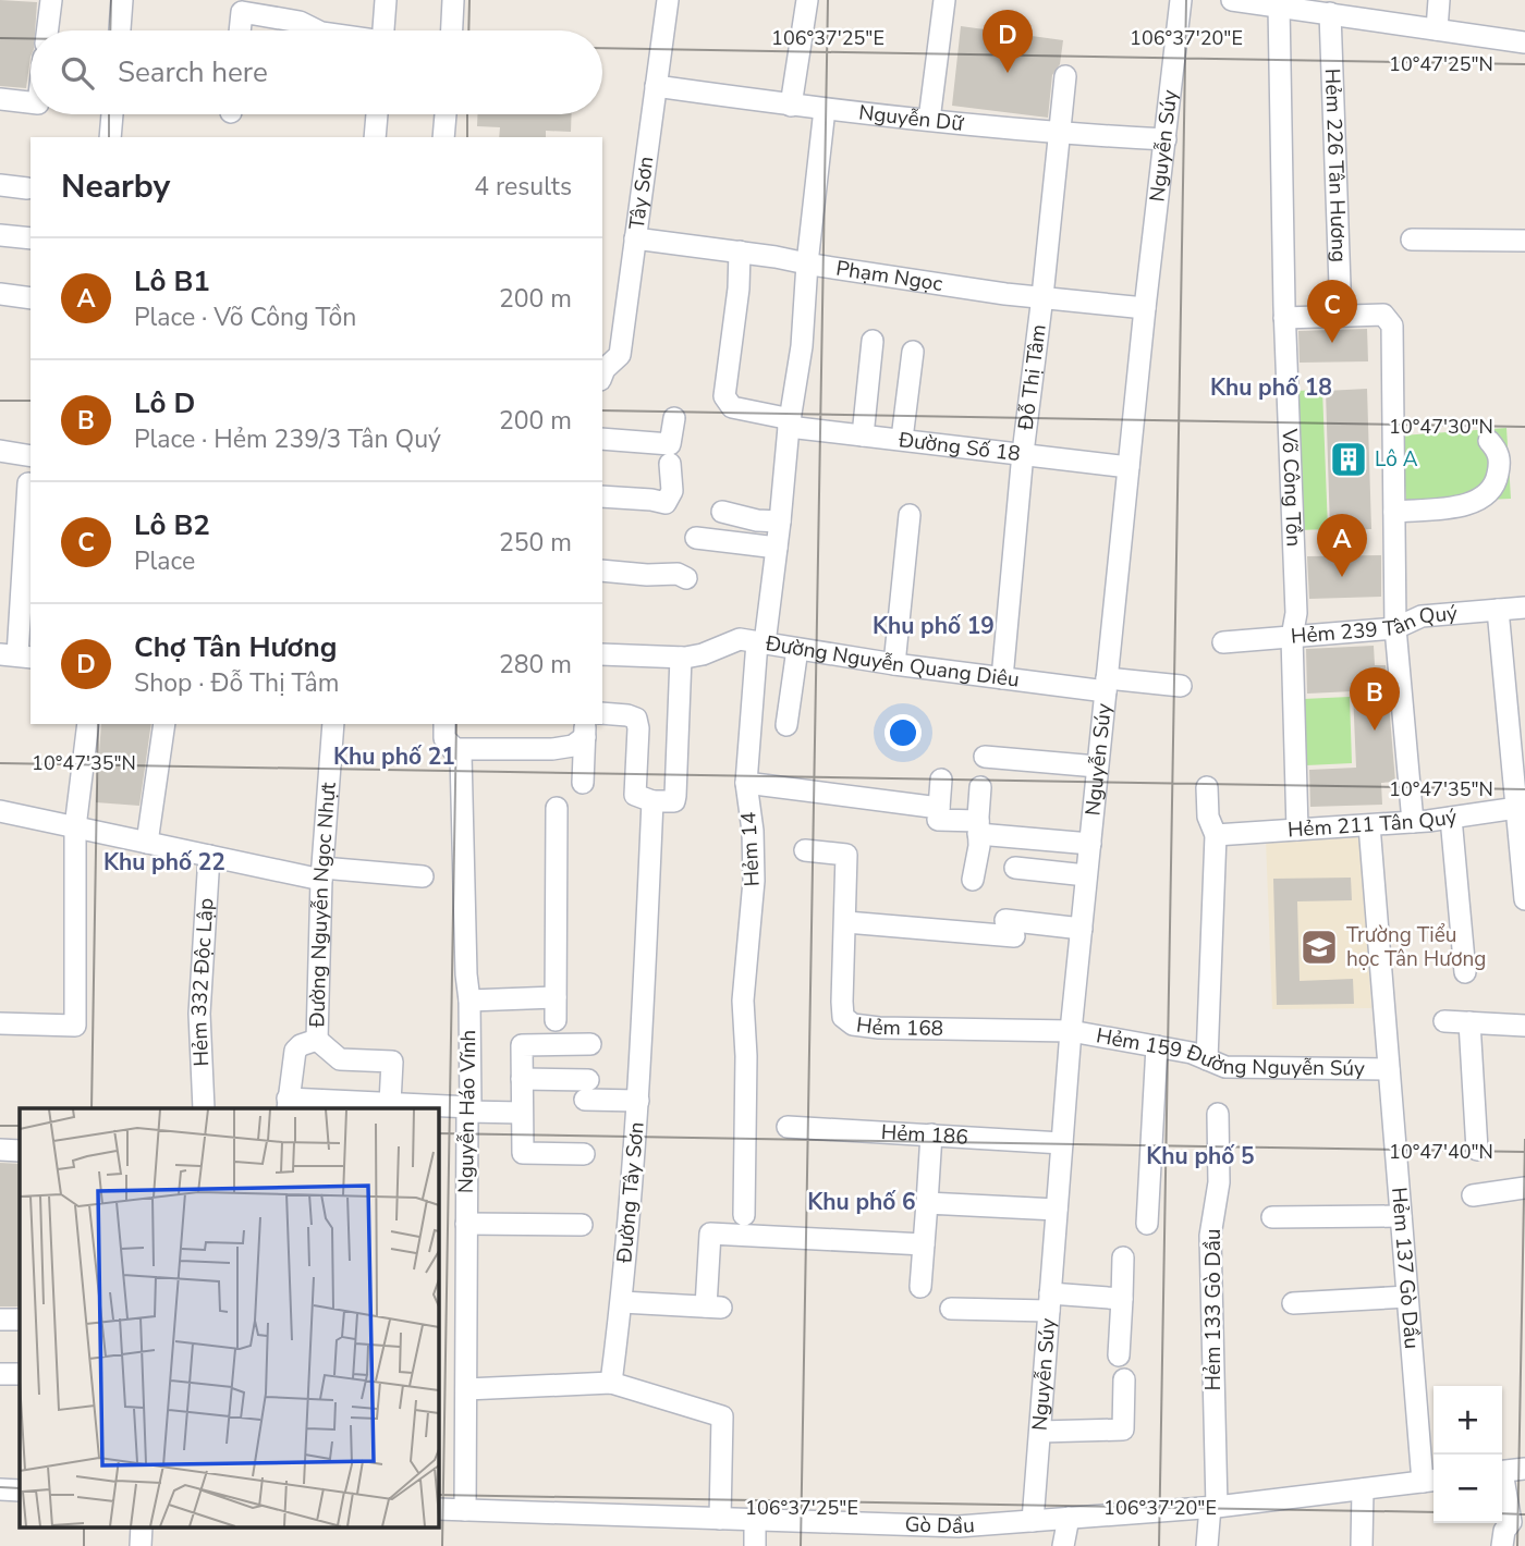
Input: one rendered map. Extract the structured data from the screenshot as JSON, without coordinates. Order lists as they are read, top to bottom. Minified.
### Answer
{"streets":{"street":["Nguyễn Dữ","Nguyễn Súy","Hẻm 226 Tân Hương","Tây Sơn","Phạm Ngọc","Đỗ Thị Tâm","Đường Số 18","Võ Công Tồn","Hẻm 239 Tân Quý","Đường Nguyễn Quang Diêu","Hẻm 211 Tân Quý","Hẻm 14","Đường Nguyễn Ngọc Nhựt","Hẻm 332 Độc Lập","Hẻm 168","Hẻm 159 Đường Nguyễn Súy","Nguyễn Háo Vĩnh","Hẻm 186","Đường Tây Sơn","Hẻm 137 Gò Dầu","Hẻm 133 Gò Dầu","Gò Dầu"]},"crossings":[["Nguyễn Dữ","Nguyễn Súy"],["Nguyễn Dữ","Tây Sơn"],["Nguyễn Dữ","Đỗ Thị Tâm"],["Nguyễn Dữ","Hẻm 14"],["Nguyễn Súy","Phạm Ngọc"],["Nguyễn Súy","Đường Số 18"],["Nguyễn Súy","Đường Nguyễn Quang Diêu"],["Nguyễn Súy","Hẻm 168"],["Nguyễn Súy","Hẻm 159 Đường Nguyễn Súy"],["Nguyễn Súy","Hẻm 186"],["Nguyễn Súy","Gò Dầu"],["Tây Sơn","Phạm Ngọc"],["Phạm Ngọc","Đỗ Thị Tâm"],["Phạm Ngọc","Đường Số 18"],["Phạm Ngọc","Hẻm 14"],["Đỗ Thị Tâm","Đường Số 18"],["Đỗ Thị Tâm","Đường Nguyễn Quang Diêu"],["Đường Số 18","Hẻm 14"],["Võ Công Tồn","Hẻm 239 Tân Quý"],["Võ Công Tồn","Hẻm 211 Tân Quý"],["Đường Nguyễn Quang Diêu","Hẻm 14"],["Hẻm 211 Tân Quý","Hẻm 137 Gò Dầu"],["Hẻm 168","Hẻm 159 Đường Nguyễn Súy"],["Hẻm 159 Đường Nguyễn Súy","Hẻm 137 Gò Dầu"],["Nguyễn Háo Vĩnh","Gò Dầu"],["Hẻm 137 Gò Dầu","Gò Dầu"],["Hẻm 133 Gò Dầu","Gò Dầu"]],"districts":["Khu phố 18","Khu phố 19","Khu phố 21","Khu phố 22","Khu phố 5","Khu phố 6"],"places":{"building":["Lô A"],"school or university":["Trường Tiểu học Tân Hương"]},"page":{"pins":["D","C","A","B"],"search":"Search here","heading":["Nearby","4 results"],"list":[{"mark":"A","name":"Lô B1","note":"Place · Võ Công Tồn","value":"200 m"},{"mark":"B","name":"Lô D","note":"Place · Hẻm 239/3 Tân Quý","value":"200 m"},{"mark":"C","name":"Lô B2","note":"Place","value":"250 m"},{"mark":"D","name":"Chợ Tân Hương","note":"Shop · Đỗ Thị Tâm","value":"280 m"}],"map_buttons":["+","−"]},"coordinates":["106°37'25\"E","106°37'20\"E","10°47'25\"N","10°47'30\"N","10°47'35\"N","10°47'40\"N"]}
